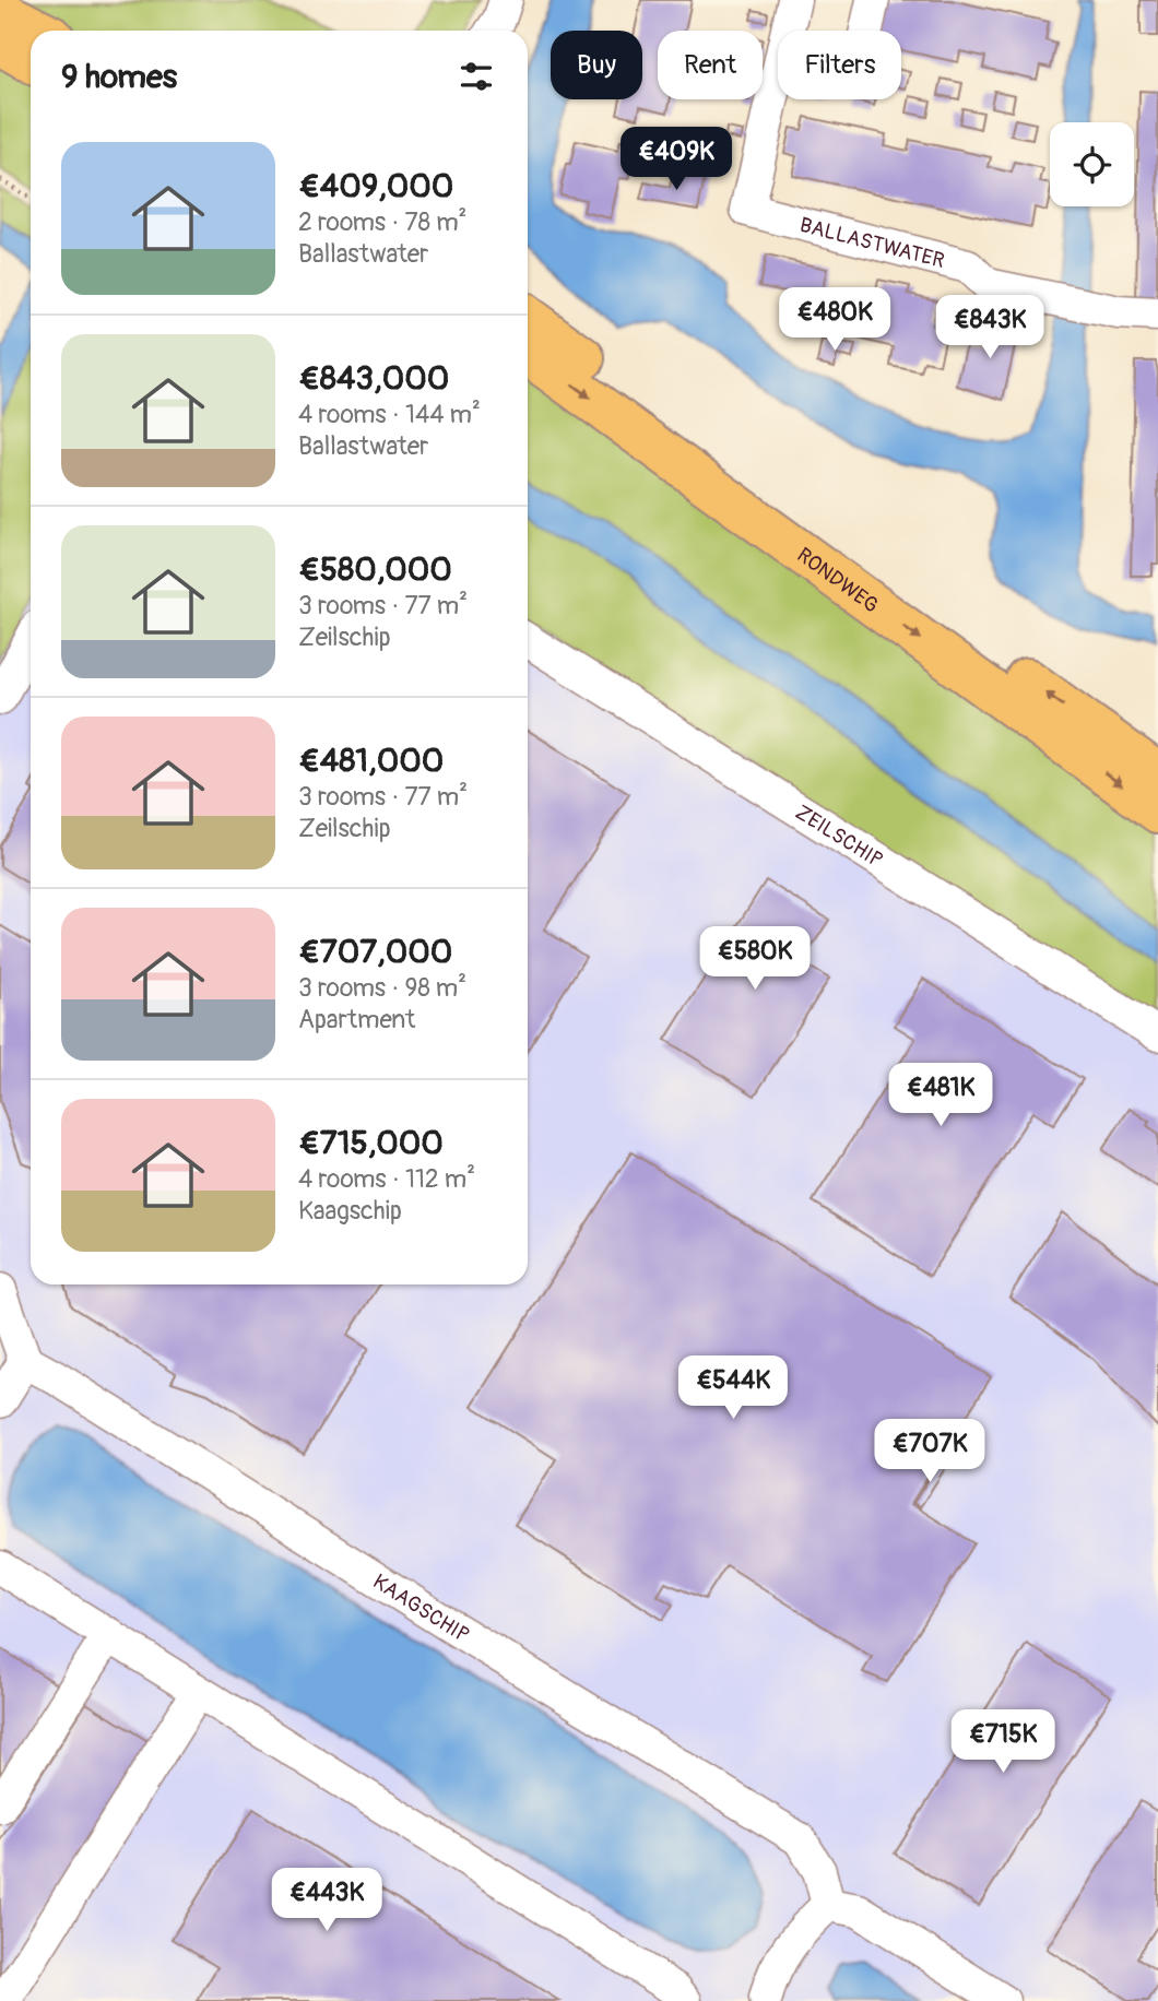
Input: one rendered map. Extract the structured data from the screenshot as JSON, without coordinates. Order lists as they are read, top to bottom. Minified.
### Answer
{"streets":{"main road":["RONDWEG"],"street":["BALLASTWATER","ZEILSCHIP","KAAGSCHIP"]},"page":{"chip":["Buy","Rent","Filters"],"heading":"9 homes","list":[{"name":"€409,000","note":"2 rooms · 78 m² · Ballastwater"},{"name":"€843,000","note":"4 rooms · 144 m² · Ballastwater"},{"name":"€580,000","note":"3 rooms · 77 m² · Zeilschip"},{"name":"€481,000","note":"3 rooms · 77 m² · Zeilschip"},{"name":"€707,000","note":"3 rooms · 98 m² · Apartment"},{"name":"€715,000","note":"4 rooms · 112 m² · Kaagschip"}],"price":["€409K","€480K","€843K","€580K","€481K","€544K","€707K","€715K","€443K"]}}
